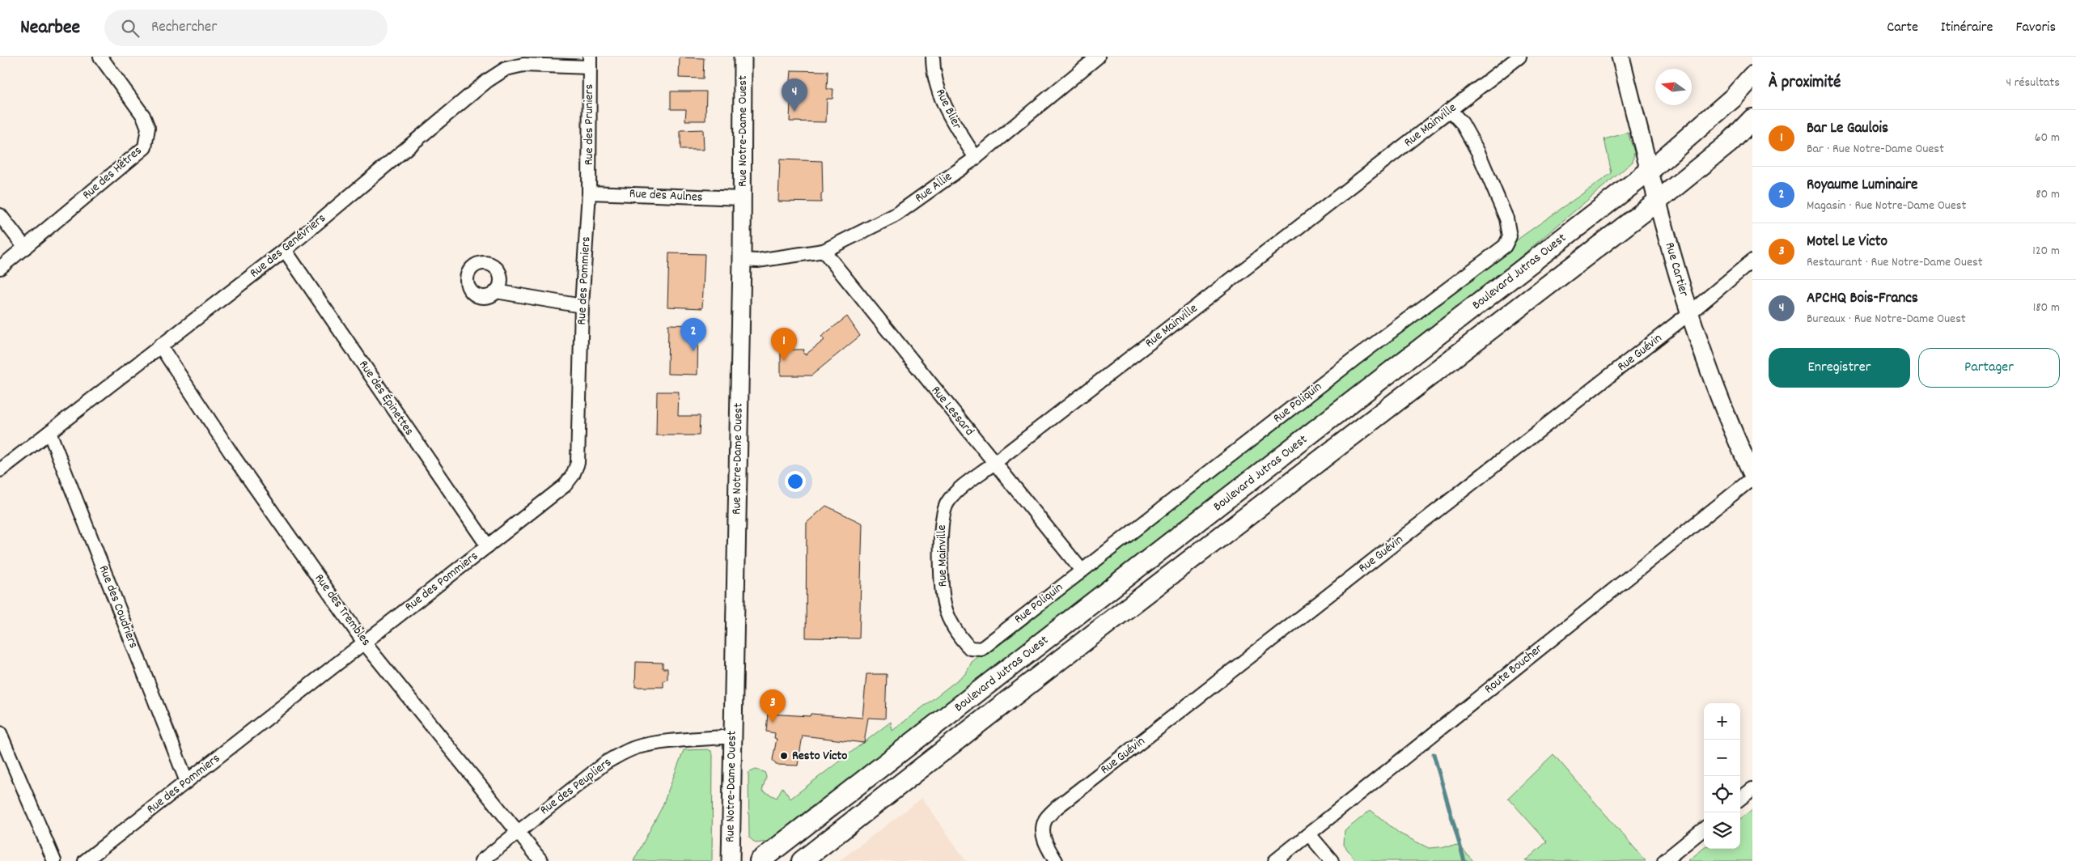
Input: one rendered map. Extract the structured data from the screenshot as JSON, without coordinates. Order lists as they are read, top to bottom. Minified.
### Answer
{"streets":{"main road":["Boulevard Jutras Ouest"],"street":["Rue Blier","Rue des Pruniers","Rue Mainville","Rue Notre-Dame Ouest","Rue des Hêtres","Rue Allie","Rue des Aulnes","Rue des Genévriers","Rue Cartier","Rue des Pommiers","Rue Guévin","Rue des Épinettes","Rue Poliquin","Rue Lessard","Rue des Coudriers","Rue des Trembles","Route Boucher","Rue des Peupliers"]},"crossings":[["Rue Blier","Rue Allie"],["Rue des Pruniers","Rue des Aulnes"],["Rue des Pruniers","Rue des Genévriers"],["Rue des Pruniers","Rue des Pommiers"],["Rue Mainville","Rue Poliquin"],["Rue Mainville","Rue Lessard"],["Rue Notre-Dame Ouest","Rue Allie"],["Rue Notre-Dame Ouest","Rue des Aulnes"],["Rue Notre-Dame Ouest","Rue des Peupliers"],["Rue Allie","Rue Lessard"],["Rue des Aulnes","Rue des Pommiers"],["Rue des Genévriers","Rue des Épinettes"],["Rue des Genévriers","Rue des Coudriers"],["Rue des Genévriers","Rue des Trembles"],["Rue Cartier","Boulevard Jutras Ouest"],["Rue Cartier","Rue Guévin"],["Rue des Pommiers","Rue des Épinettes"],["Rue des Pommiers","Rue des Coudriers"],["Rue des Pommiers","Rue des Trembles"],["Rue Poliquin","Rue Lessard"],["Rue des Trembles","Rue des Peupliers"]],"places":["Resto Victo"],"north":"left","page":{"header":"Nearbee","search":"Rechercher","nav":["Carte","Itinéraire","Favoris"],"heading":["À proximité","4 résultats"],"pins":["4","2","1","3"],"list":[{"mark":"1","name":"Bar Le Gaulois","note":"Bar · Rue Notre-Dame Ouest","value":"60 m"},{"mark":"2","name":"Royaume Luminaire","note":"Magasin · Rue Notre-Dame Ouest","value":"80 m"},{"mark":"3","name":"Motel Le Victo","note":"Restaurant · Rue Notre-Dame Ouest","value":"120 m"},{"mark":"4","name":"APCHQ Bois-Francs","note":"Bureaux · Rue Notre-Dame Ouest","value":"180 m"}],"buttons":["Enregistrer","Partager"],"map_buttons":["+","−"]}}
